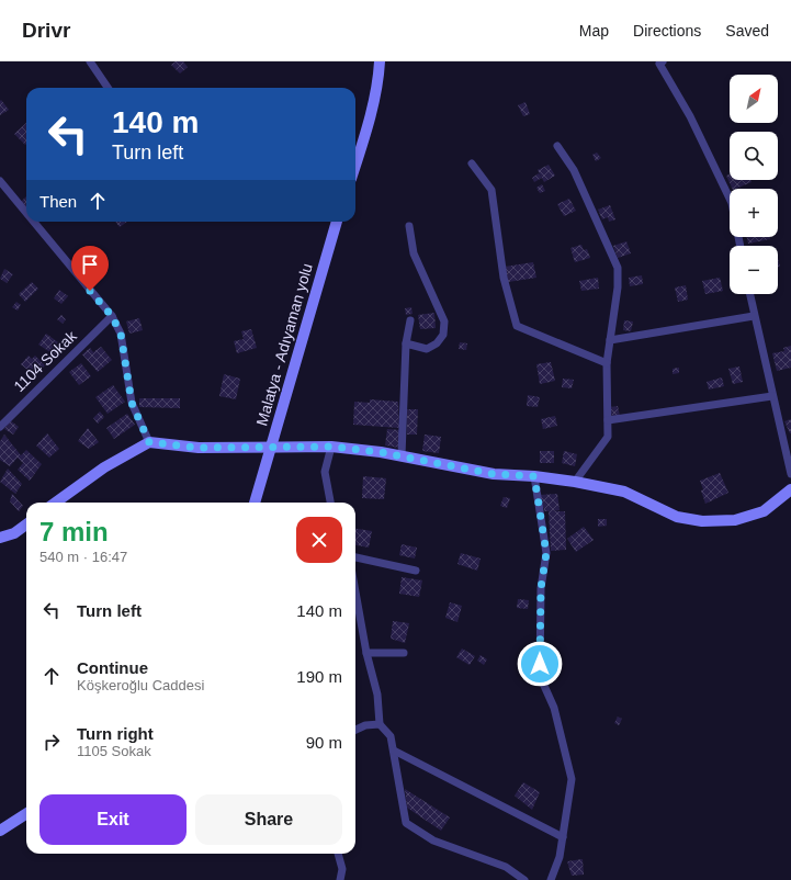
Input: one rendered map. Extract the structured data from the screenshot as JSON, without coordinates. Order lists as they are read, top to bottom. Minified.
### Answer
{"streets":{"main road":["Malatya - Adıyaman yolu"],"street":["1104 Sokak"]},"north":"top right","page":{"header":"Drivr","nav":["Map","Directions","Saved"],"map_buttons":["+","−"],"turn":["140 m","Turn left"],"then":"Then","heading":["7 min","540 m · 16:47"],"list":[{"name":"Turn left","value":"140 m"},{"name":"Continue","note":"Köşkeroğlu Caddesi","value":"190 m"},{"name":"Turn right","note":"1105 Sokak","value":"90 m"}],"buttons":["Exit","Share"]}}
